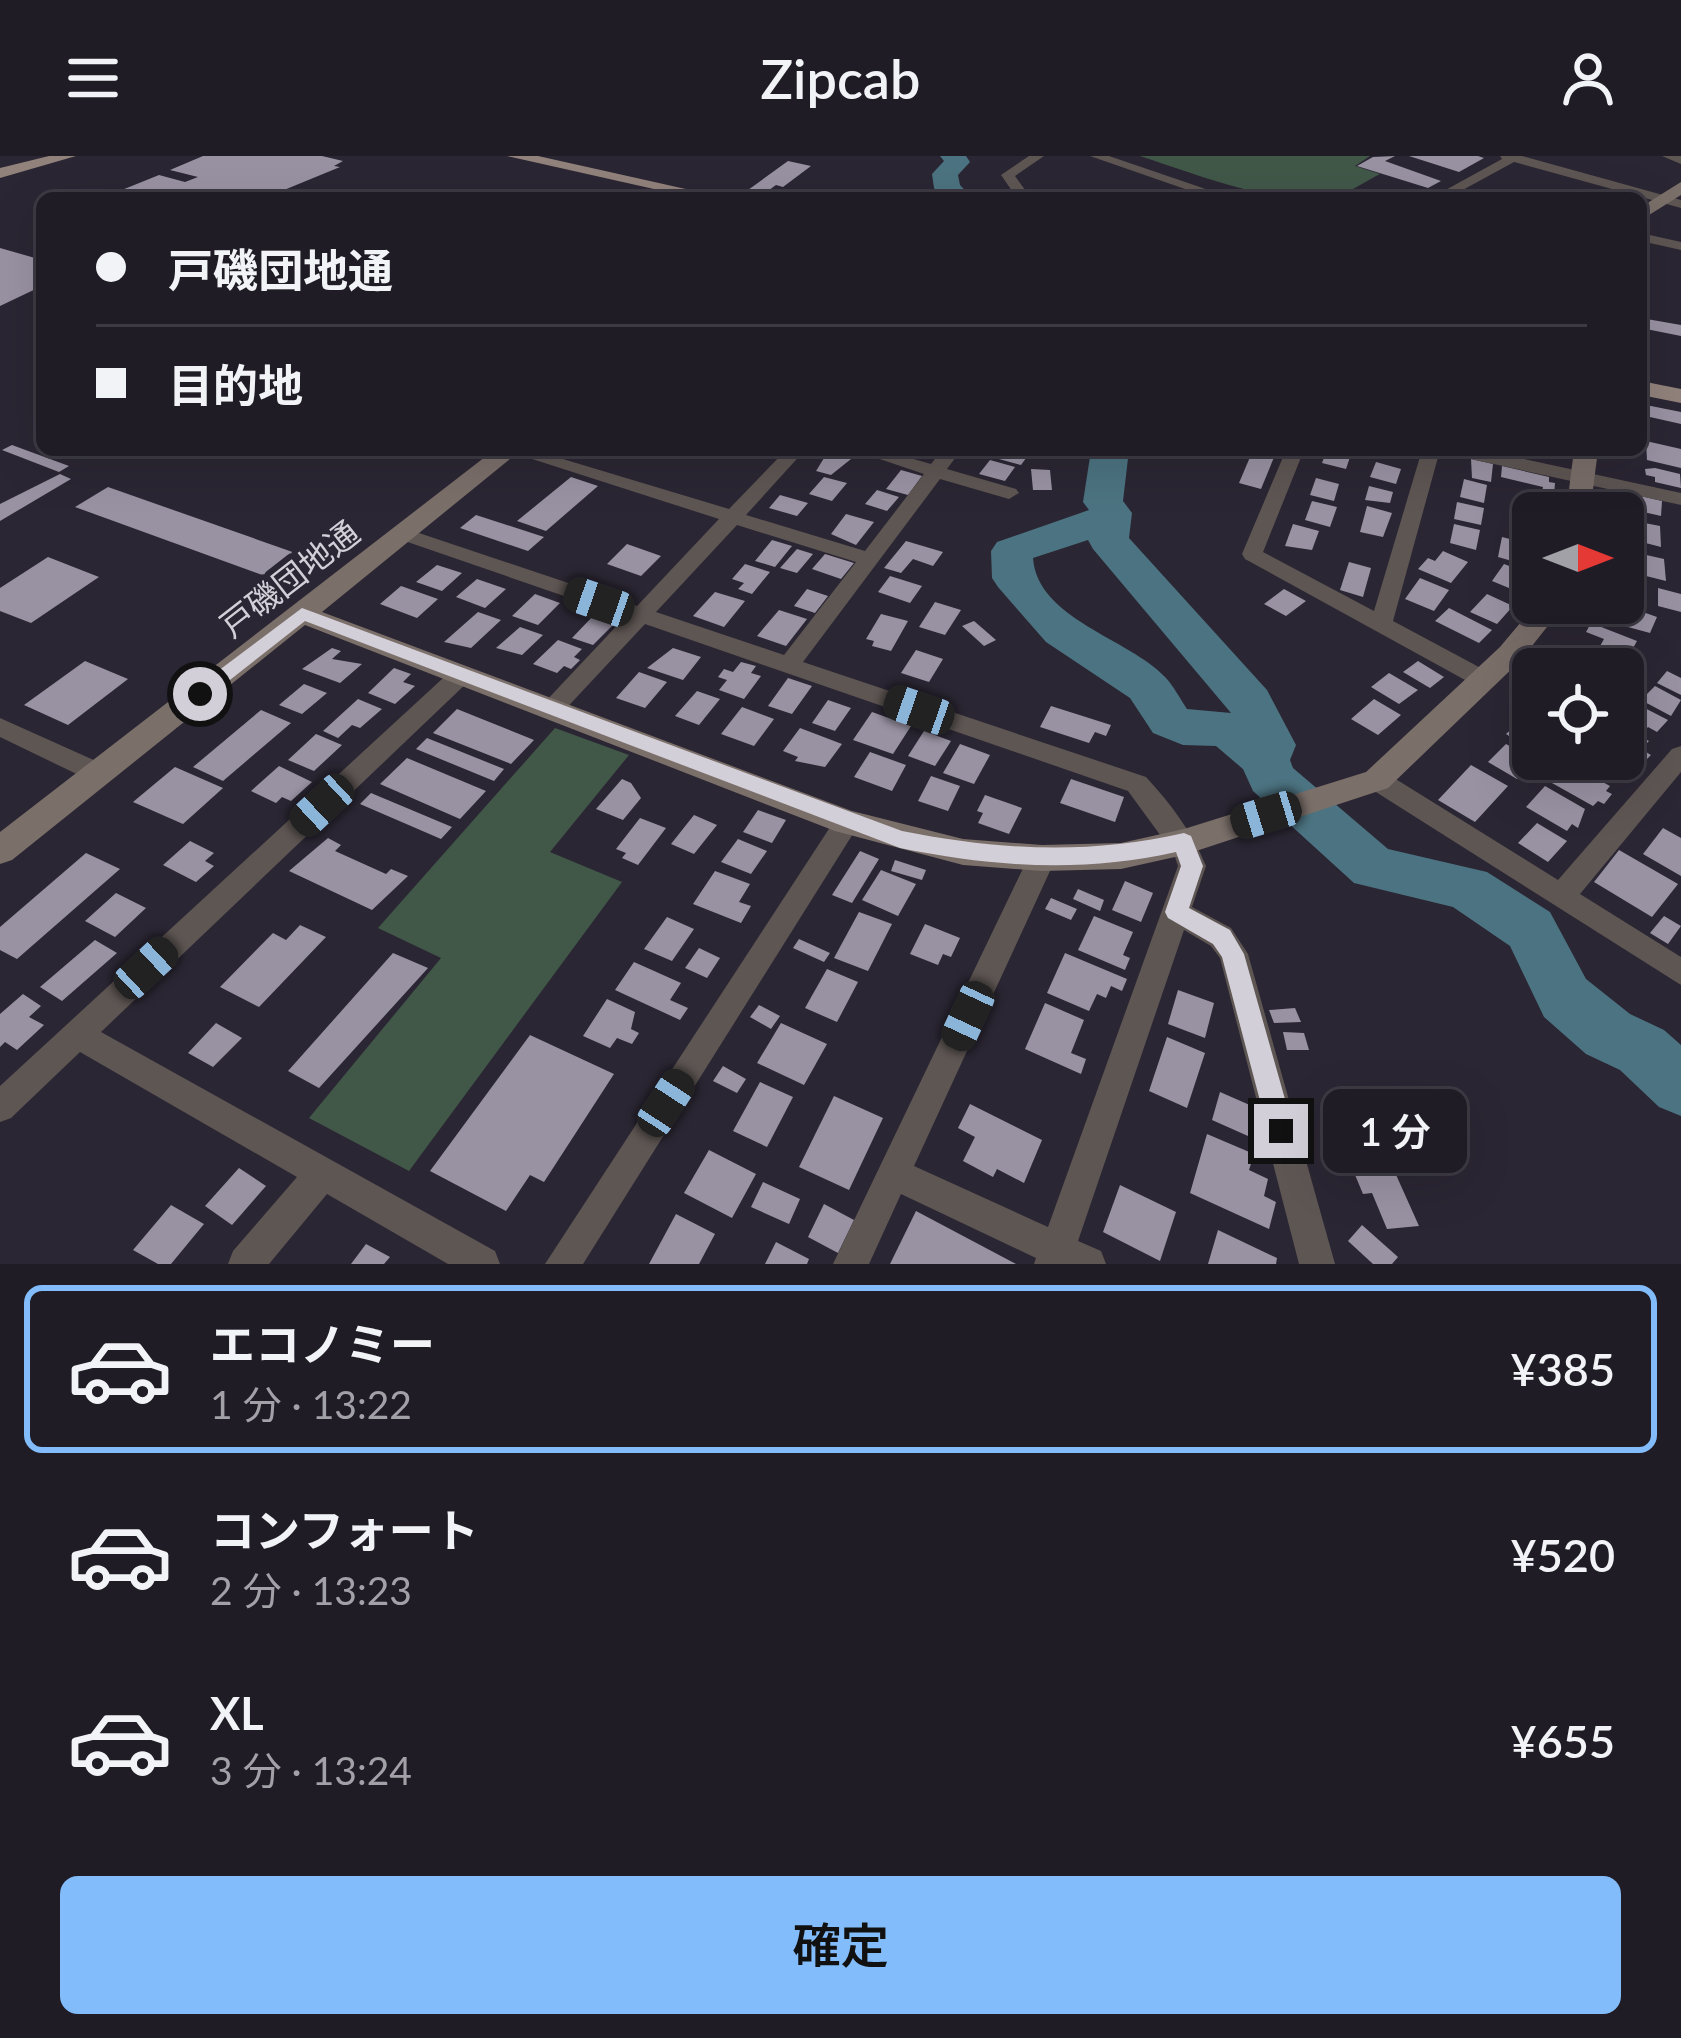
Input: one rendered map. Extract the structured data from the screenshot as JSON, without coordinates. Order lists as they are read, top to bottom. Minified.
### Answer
{"streets":{"street":["戸磯団地通"]},"north":"right","page":{"header":"Zipcab","banner":["戸磯団地通","目的地"],"bubble":"1 分","list":[{"name":"エコノミー","note":"1 分 · 13:22","value":"¥385"},{"name":"コンフォート","note":"2 分 · 13:23","value":"¥520"},{"name":"XL","note":"3 分 · 13:24","value":"¥655"}],"buttons":"確定"}}
